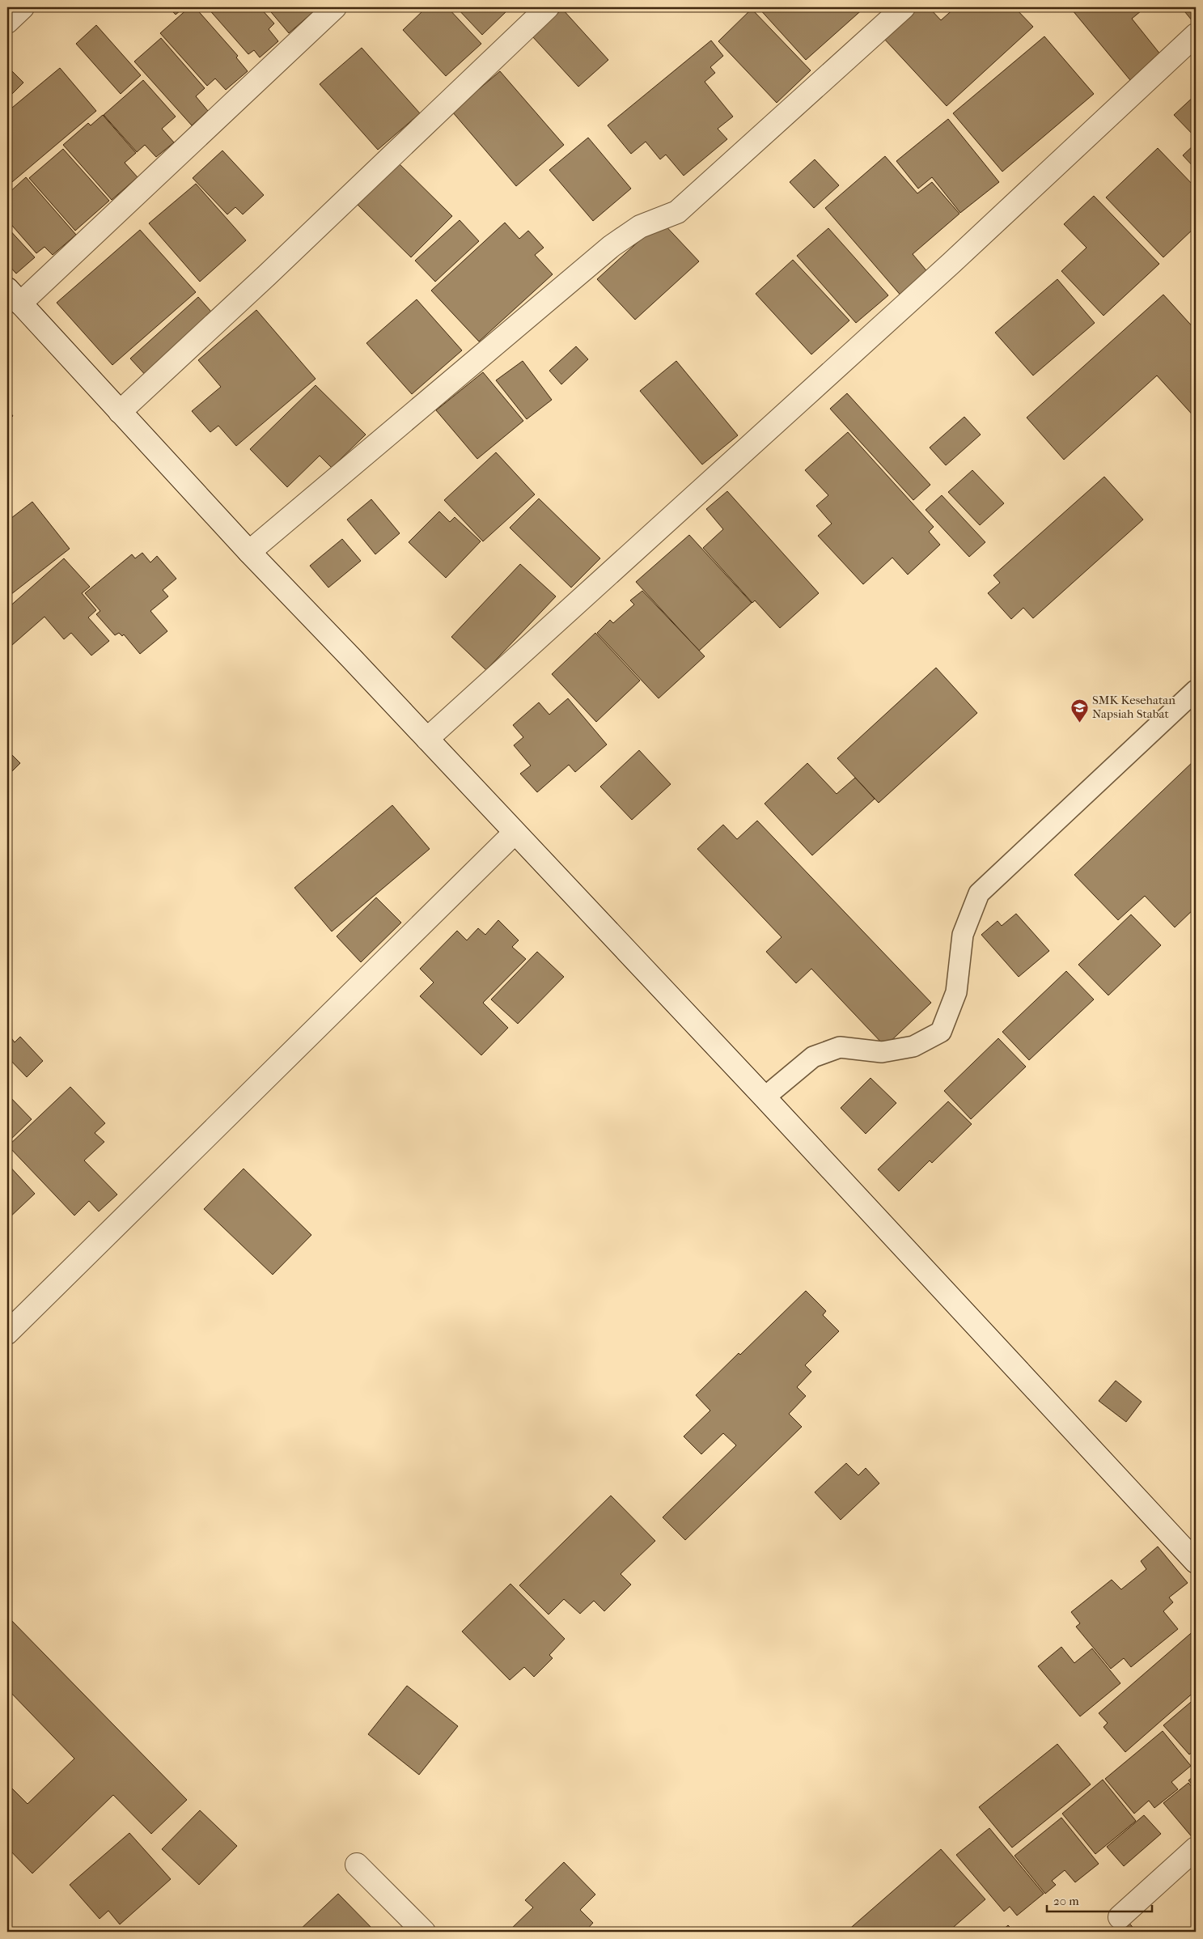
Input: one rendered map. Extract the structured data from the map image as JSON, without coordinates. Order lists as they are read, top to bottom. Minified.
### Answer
{"places":{"school or university":["SMK Kesehatan Napsiah Stabat"]},"scale_bar":"20 m"}
